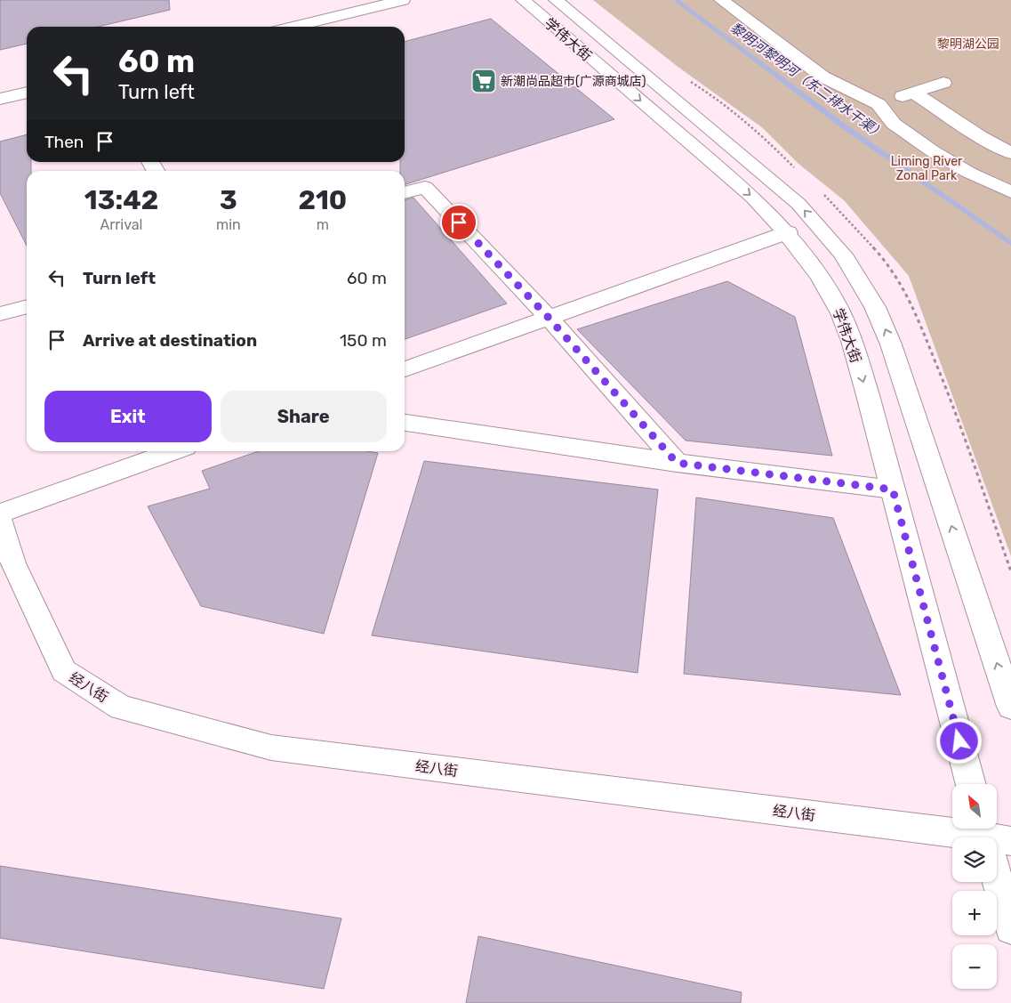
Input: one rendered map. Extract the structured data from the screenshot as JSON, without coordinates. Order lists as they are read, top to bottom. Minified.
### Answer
{"streets":{"street":["学伟大街","经八街"]},"water":["黎明河黎明河（东二排水干渠）"],"parks":["黎明湖公园","Liming River Zonal Park"],"places":{"supermarket":["新潮尚品超市(广源商城店)"]},"north":"top left","page":{"turn":["60 m","Turn left"],"then":"Then","eta":["13:42","Arrival","3","min","210","m"],"list":[{"name":"Turn left","value":"60 m"},{"name":"Arrive at destination","value":"150 m"}],"buttons":["Exit","Share"],"map_buttons":["+","−"]}}
